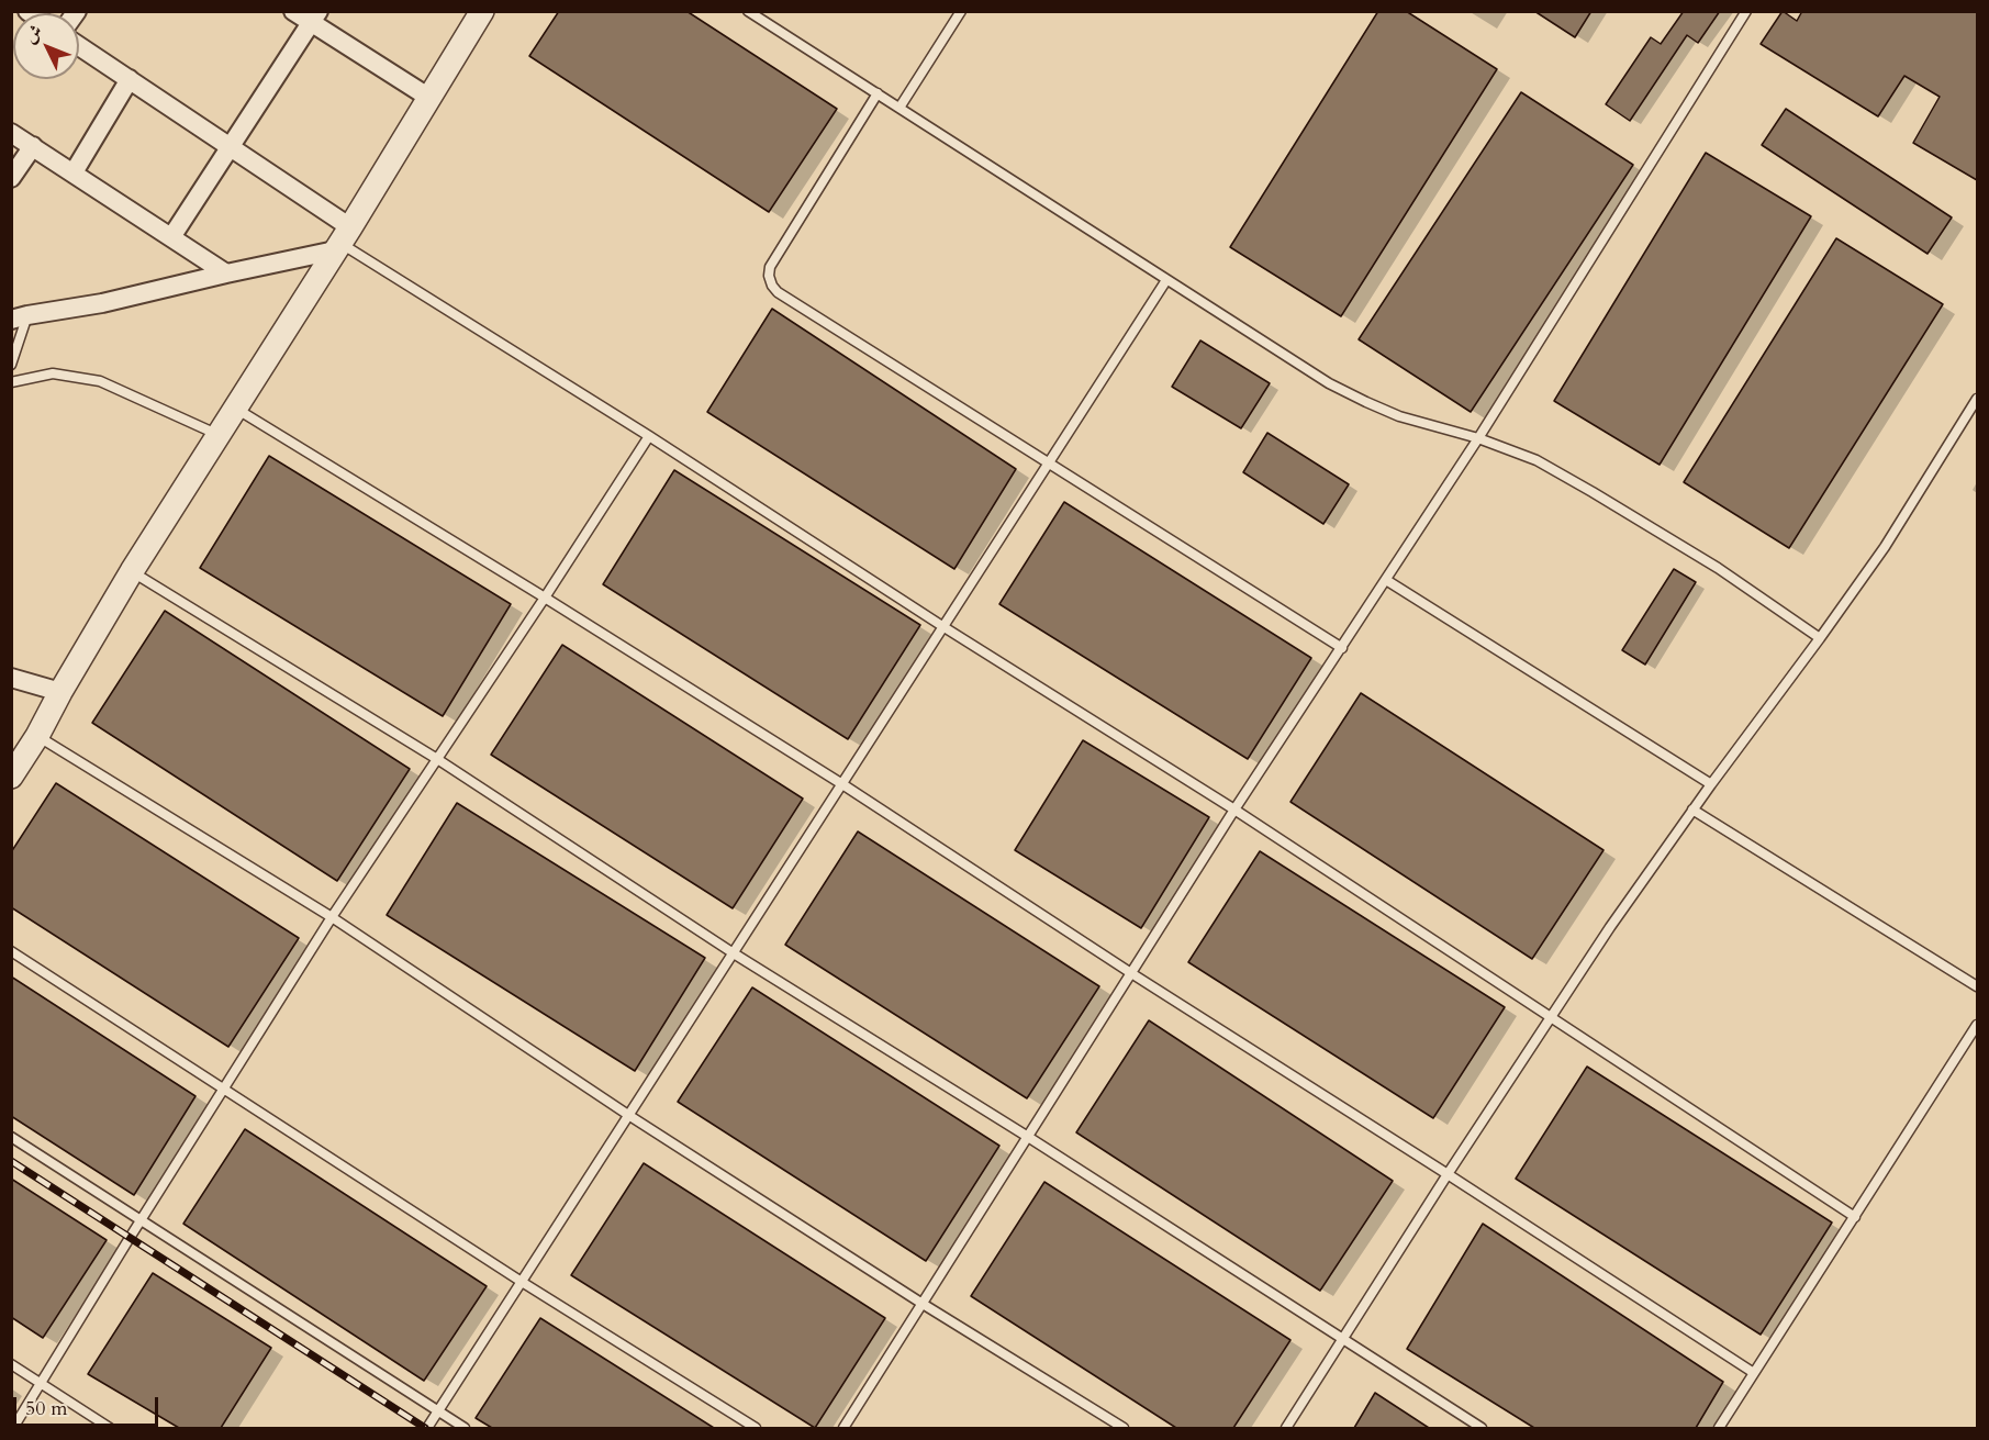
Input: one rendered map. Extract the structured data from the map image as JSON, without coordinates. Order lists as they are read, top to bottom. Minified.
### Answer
{"scale_bar":"50 m","north":"top left"}
